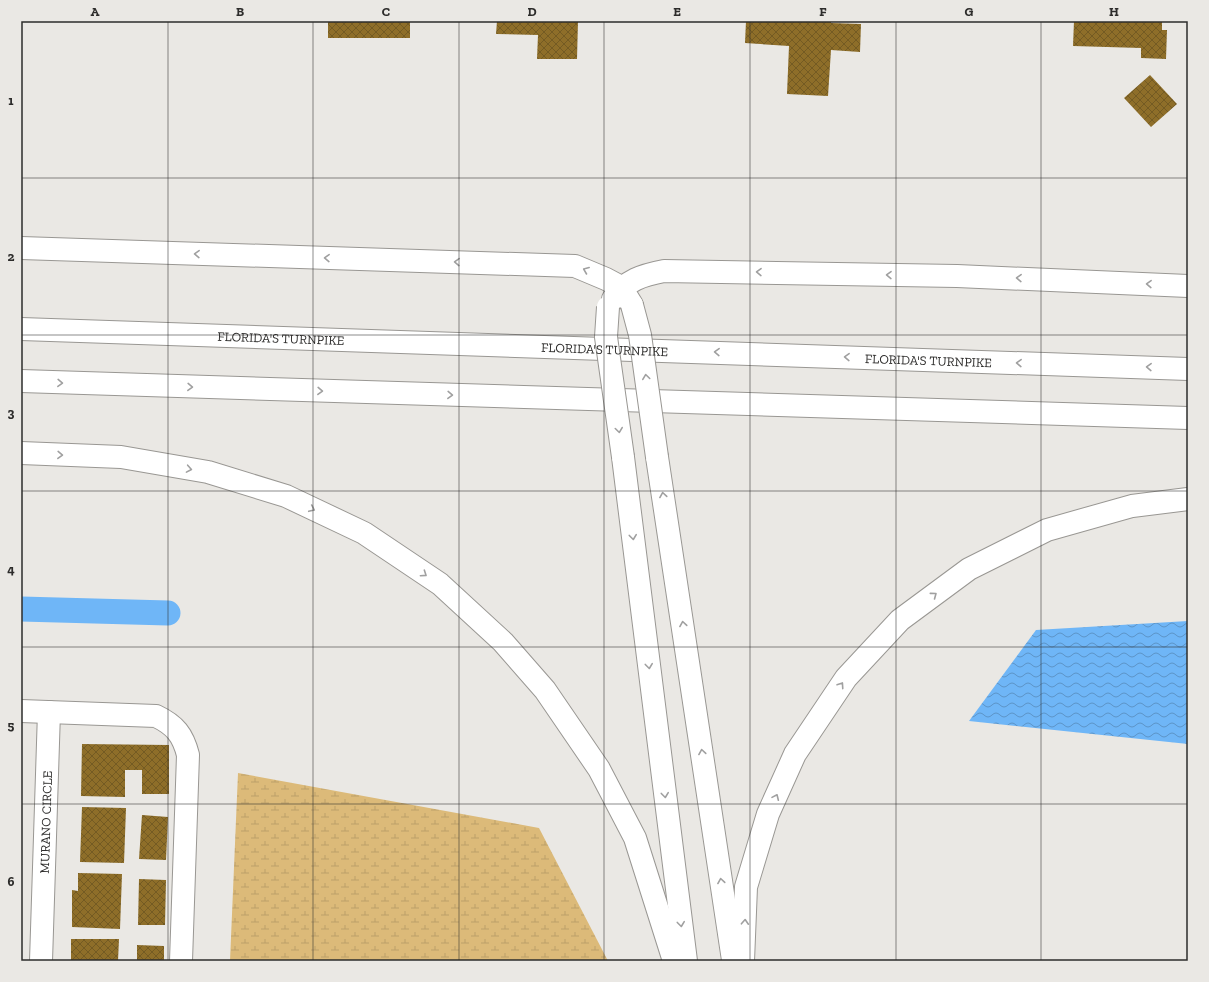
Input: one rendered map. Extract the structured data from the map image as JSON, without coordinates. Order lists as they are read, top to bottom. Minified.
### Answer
{"streets":{"main road":["FLORIDA'S TURNPIKE","MURANO CIRCLE"]},"grid":{"columns":["A","B","C","D","E","F","G","H"],"rows":["1","2","3","4","5","6"]}}
